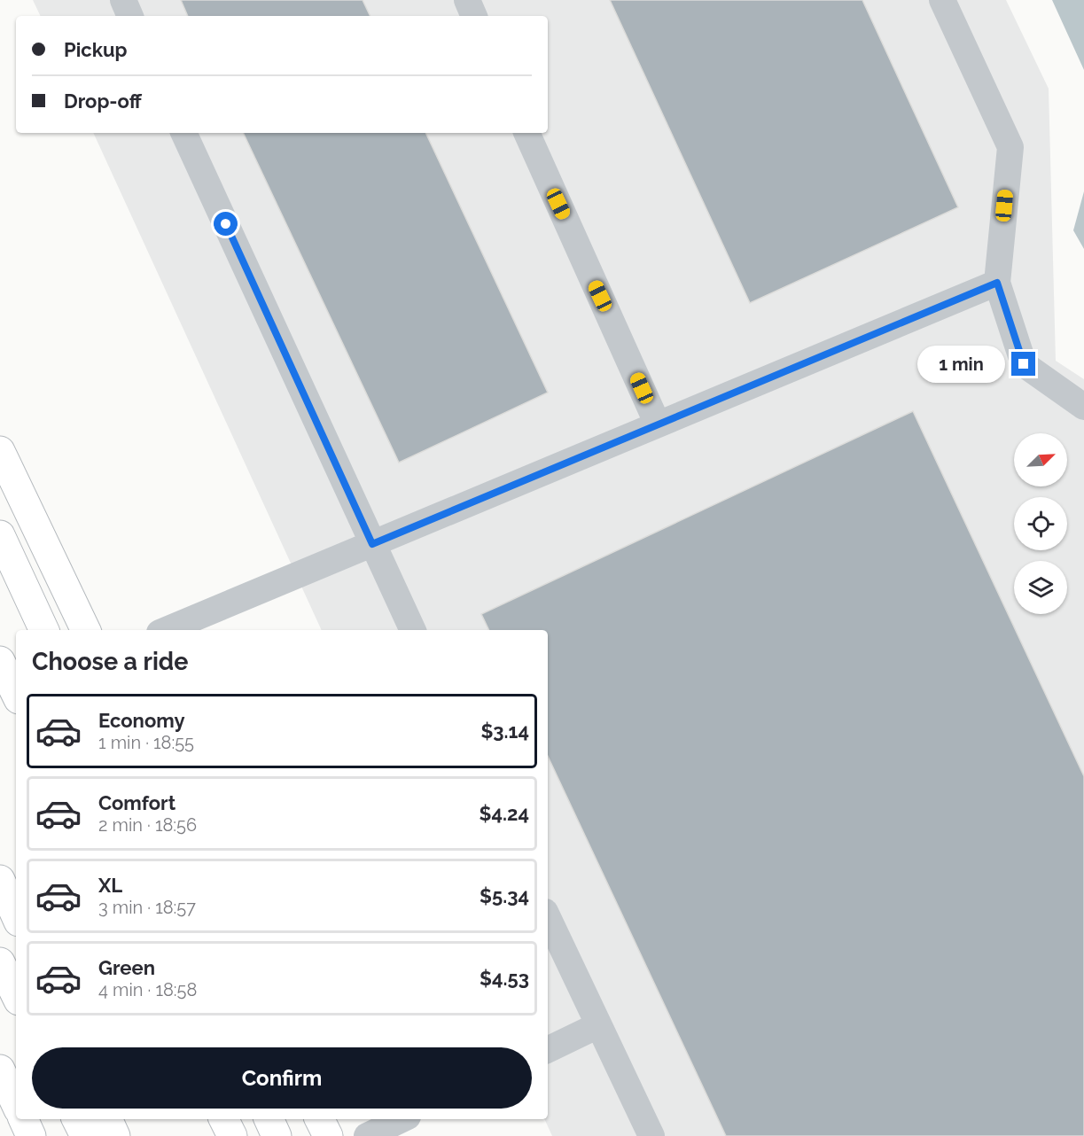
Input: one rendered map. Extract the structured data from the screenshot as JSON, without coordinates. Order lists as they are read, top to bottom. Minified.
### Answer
{"north":"top right","page":{"banner":["Pickup","Drop-off"],"bubble":"1 min","heading":"Choose a ride","list":[{"name":"Economy","note":"1 min · 18:55","value":"$3.14"},{"name":"Comfort","note":"2 min · 18:56","value":"$4.24"},{"name":"XL","note":"3 min · 18:57","value":"$5.34"},{"name":"Green","note":"4 min · 18:58","value":"$4.53"}],"buttons":"Confirm"}}
